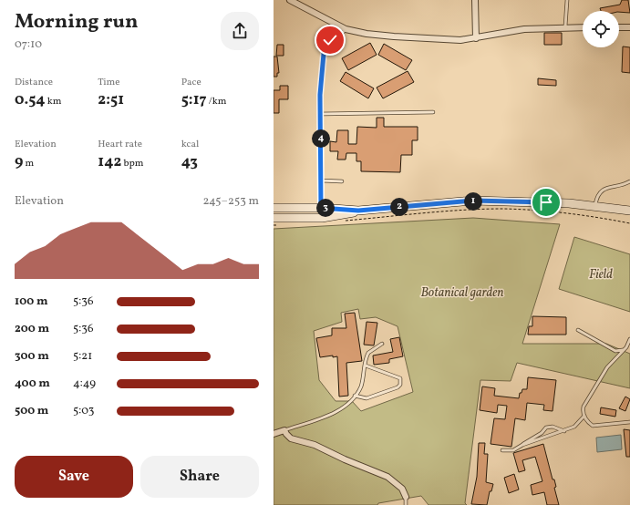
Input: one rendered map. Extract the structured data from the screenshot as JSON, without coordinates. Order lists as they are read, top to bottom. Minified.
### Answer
{"parks":["Field","Botanical garden"],"page":{"heading":["Morning run","07:10"],"stats":[["Distance","0.54 km"],["Time","2:51"],["Pace","5:17 /km"],["Elevation","9 m"],["Heart rate","142 bpm"],["kcal","43"]],"pins":["4","1","2","3"],"chart":["Elevation","245–253 m"],"list":[{"name":"100 m","note":"5:36"},{"name":"200 m","note":"5:36"},{"name":"300 m","note":"5:21"},{"name":"400 m","note":"4:49"},{"name":"500 m","note":"5:03"}],"buttons":["Save","Share"]}}
